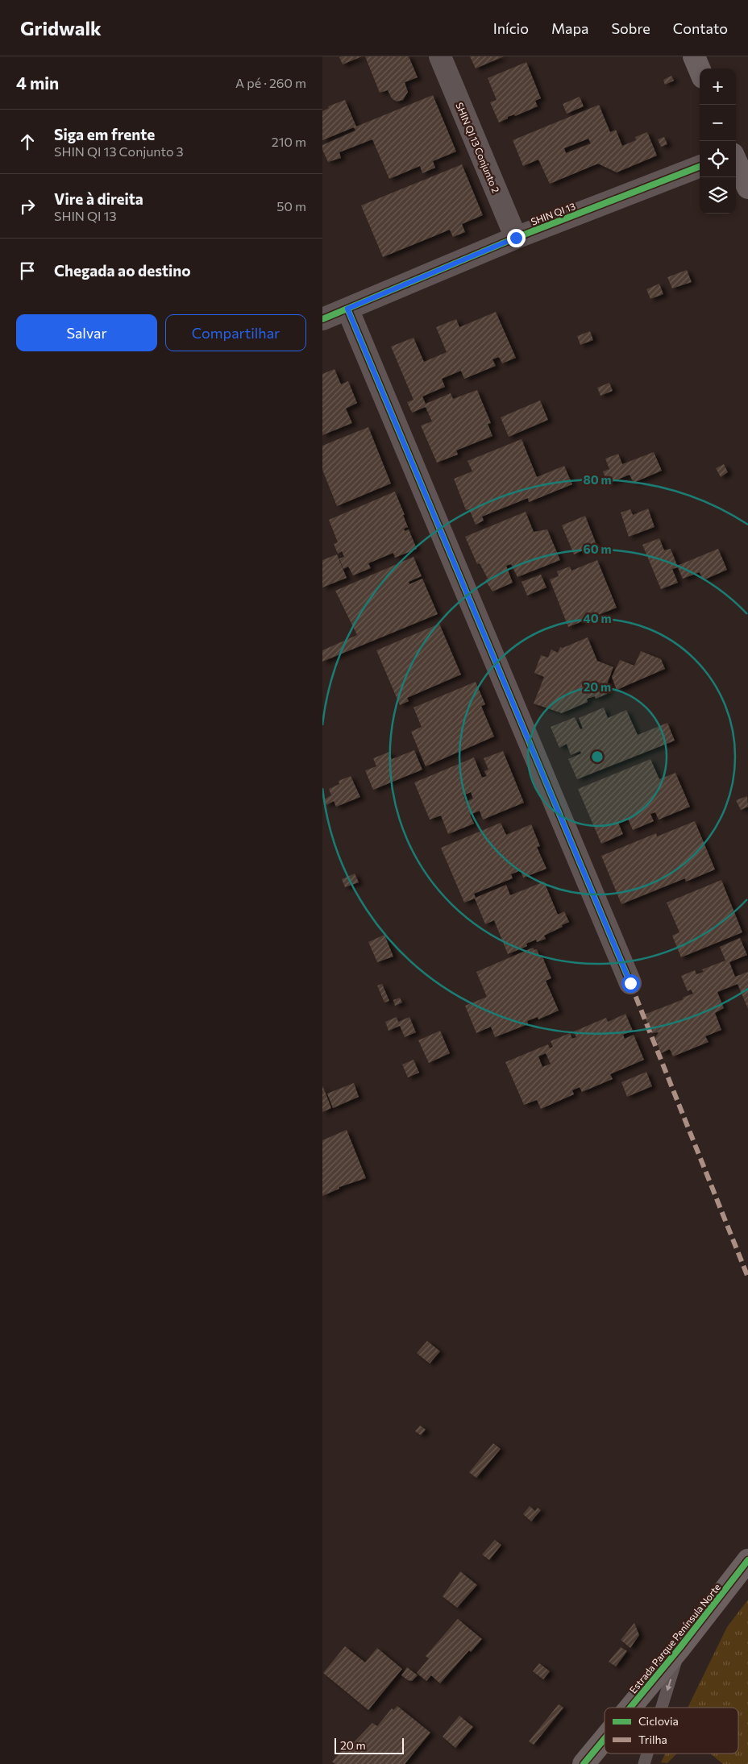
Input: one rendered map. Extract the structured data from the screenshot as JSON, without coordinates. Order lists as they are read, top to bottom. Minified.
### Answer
{"streets":{"main road":["Estrada Parque Península Norte"],"street":["SHIN QI 13 Conjunto 2","SHIN QI 13"]},"crossings":[["SHIN QI 13 Conjunto 2","SHIN QI 13"]],"legend":["Ciclovia","Trilha"],"scale_bar":"20 m","page":{"header":"Gridwalk","nav":["Início","Mapa","Sobre","Contato"],"heading":["4 min","A pé · 260 m"],"map_buttons":["+","−"],"list":[["Siga em frente","SHIN QI 13 Conjunto 3","210 m"],["Vire à direita","SHIN QI 13","50 m"],"Chegada ao destino"],"buttons":["Salvar","Compartilhar"],"scale":"20 m"},"rings":["80 m","60 m","40 m","20 m"]}
